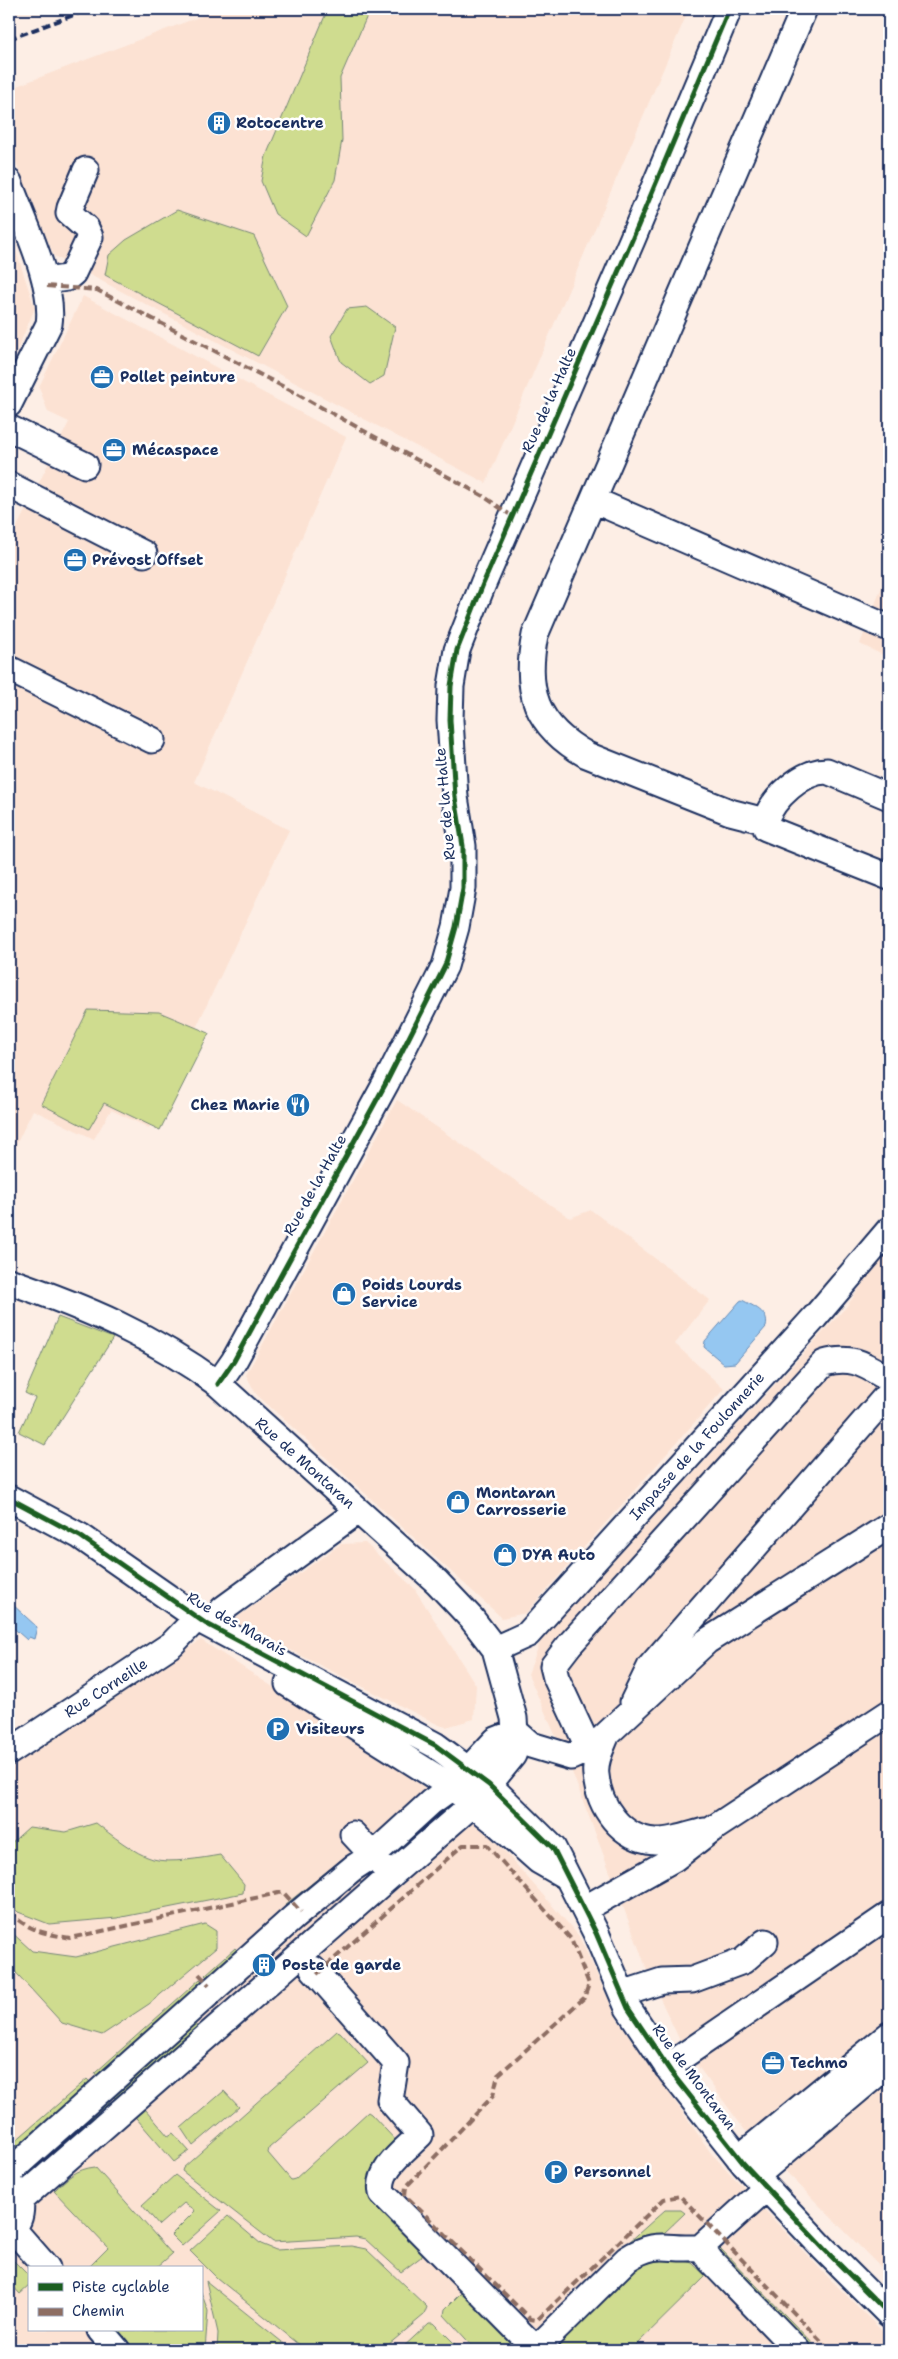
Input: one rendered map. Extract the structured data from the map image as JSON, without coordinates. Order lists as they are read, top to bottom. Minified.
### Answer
{"streets":{"street":["Rue de la Halte","Impasse de la Foulonnerie","Rue de Montaran","Rue des Marais","Rue Corneille"]},"crossings":[["Rue de la Halte","Rue de Montaran"],["Impasse de la Foulonnerie","Rue de Montaran"],["Rue de Montaran","Rue des Marais"],["Rue de Montaran","Rue Corneille"],["Rue des Marais","Rue Corneille"]],"places":{"building":["Rotocentre","Poste de garde"],"office":["Pollet peinture","Mécaspace","Prévost Offset","Techmo"],"restaurant":["Chez Marie"],"shop":["Poids Lourds Service","Montaran Carrosserie","DYA Auto"],"parking":["Visiteurs","Personnel"]},"legend":["Piste cyclable","Chemin"]}
